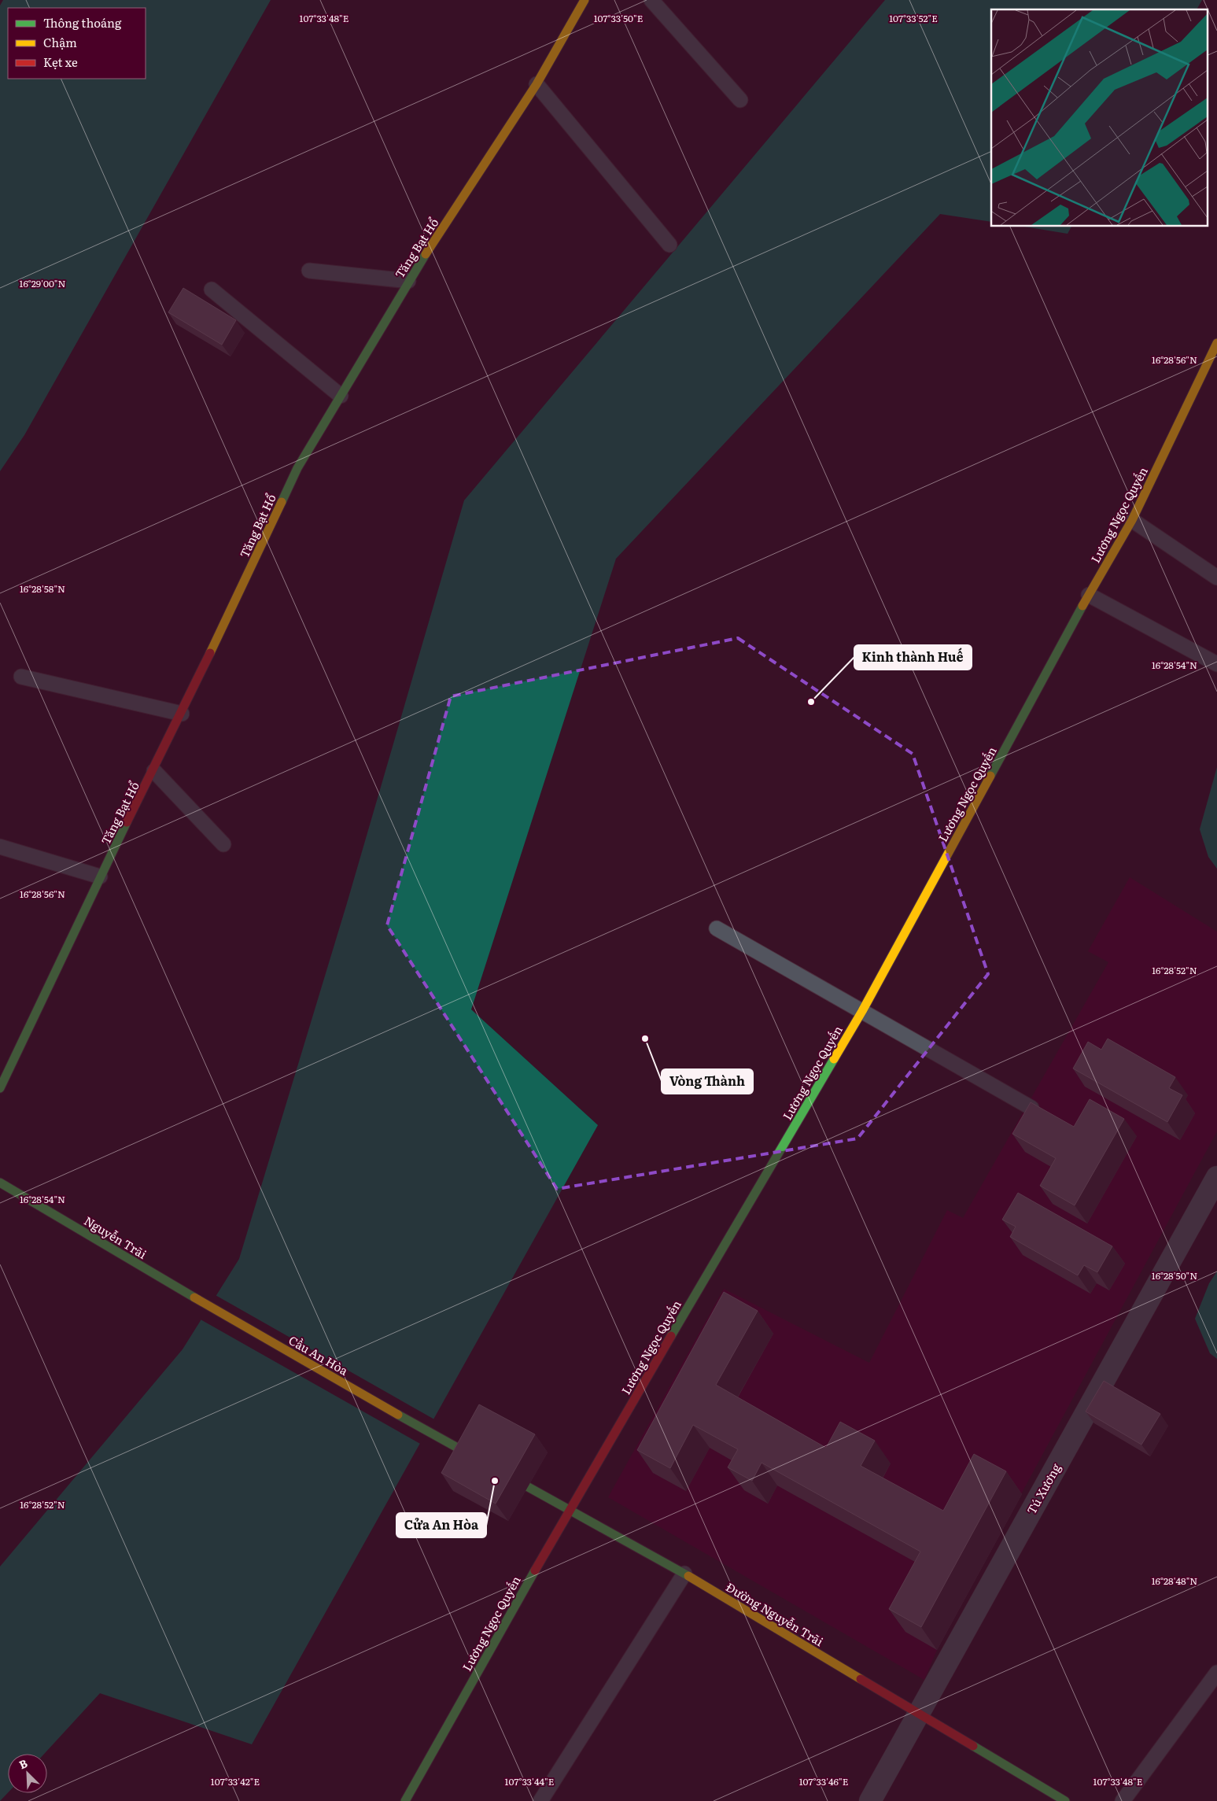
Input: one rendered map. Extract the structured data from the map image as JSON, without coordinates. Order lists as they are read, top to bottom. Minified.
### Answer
{"streets":{"main road":["Tăng Bạt Hổ","Lương Ngọc Quyến","Nguyễn Trãi","Cầu An Hòa","Đường Nguyễn Trãi"],"street":["Tú Xương"]},"crossings":[["Lương Ngọc Quyến","Đường Nguyễn Trãi"],["Nguyễn Trãi","Cầu An Hòa"],["Cầu An Hòa","Đường Nguyễn Trãi"],["Tú Xương","Đường Nguyễn Trãi"]],"places":["Kinh thành Huế","Vòng Thành","Cửa An Hòa"],"legend":["Thông thoáng","Chậm","Kẹt xe"],"north":"top left","coordinates":["107°33'48\"E","107°33'50\"E","107°33'52\"E","16°29'00\"N","16°28'56\"N","16°28'58\"N","16°28'54\"N","16°28'52\"N","16°28'50\"N","16°28'48\"N","107°33'42\"E","107°33'44\"E","107°33'46\"E"]}
